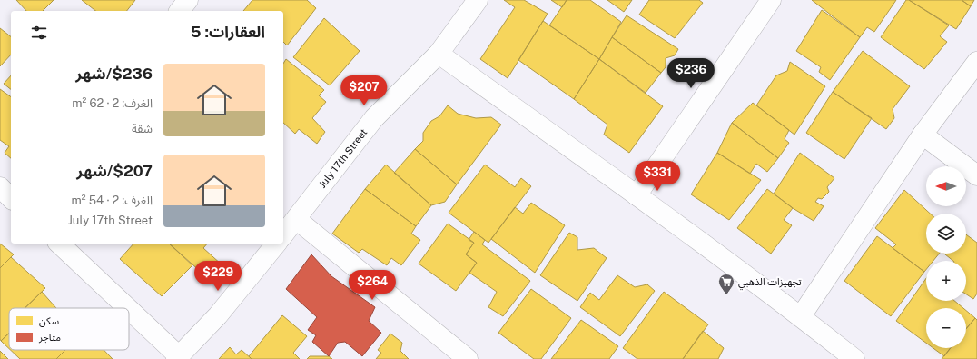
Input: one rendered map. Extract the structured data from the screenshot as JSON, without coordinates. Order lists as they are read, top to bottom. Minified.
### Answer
{"streets":{"street":["July 17th Street"]},"places":{"supermarket":["تجهيزات الذهبي"]},"legend":["سكن","متاجر"],"north":"left","page":{"heading":"العقارات: 5","list":[{"name":"$236/شهر","note":"الغرف: 2 · 62 m² · شقة"},{"name":"$207/شهر","note":"الغرف: 2 · 54 m² · July 17th Street"}],"price":["$236","$207","$331","$229","$264"],"map_buttons":["+","−"]}}
